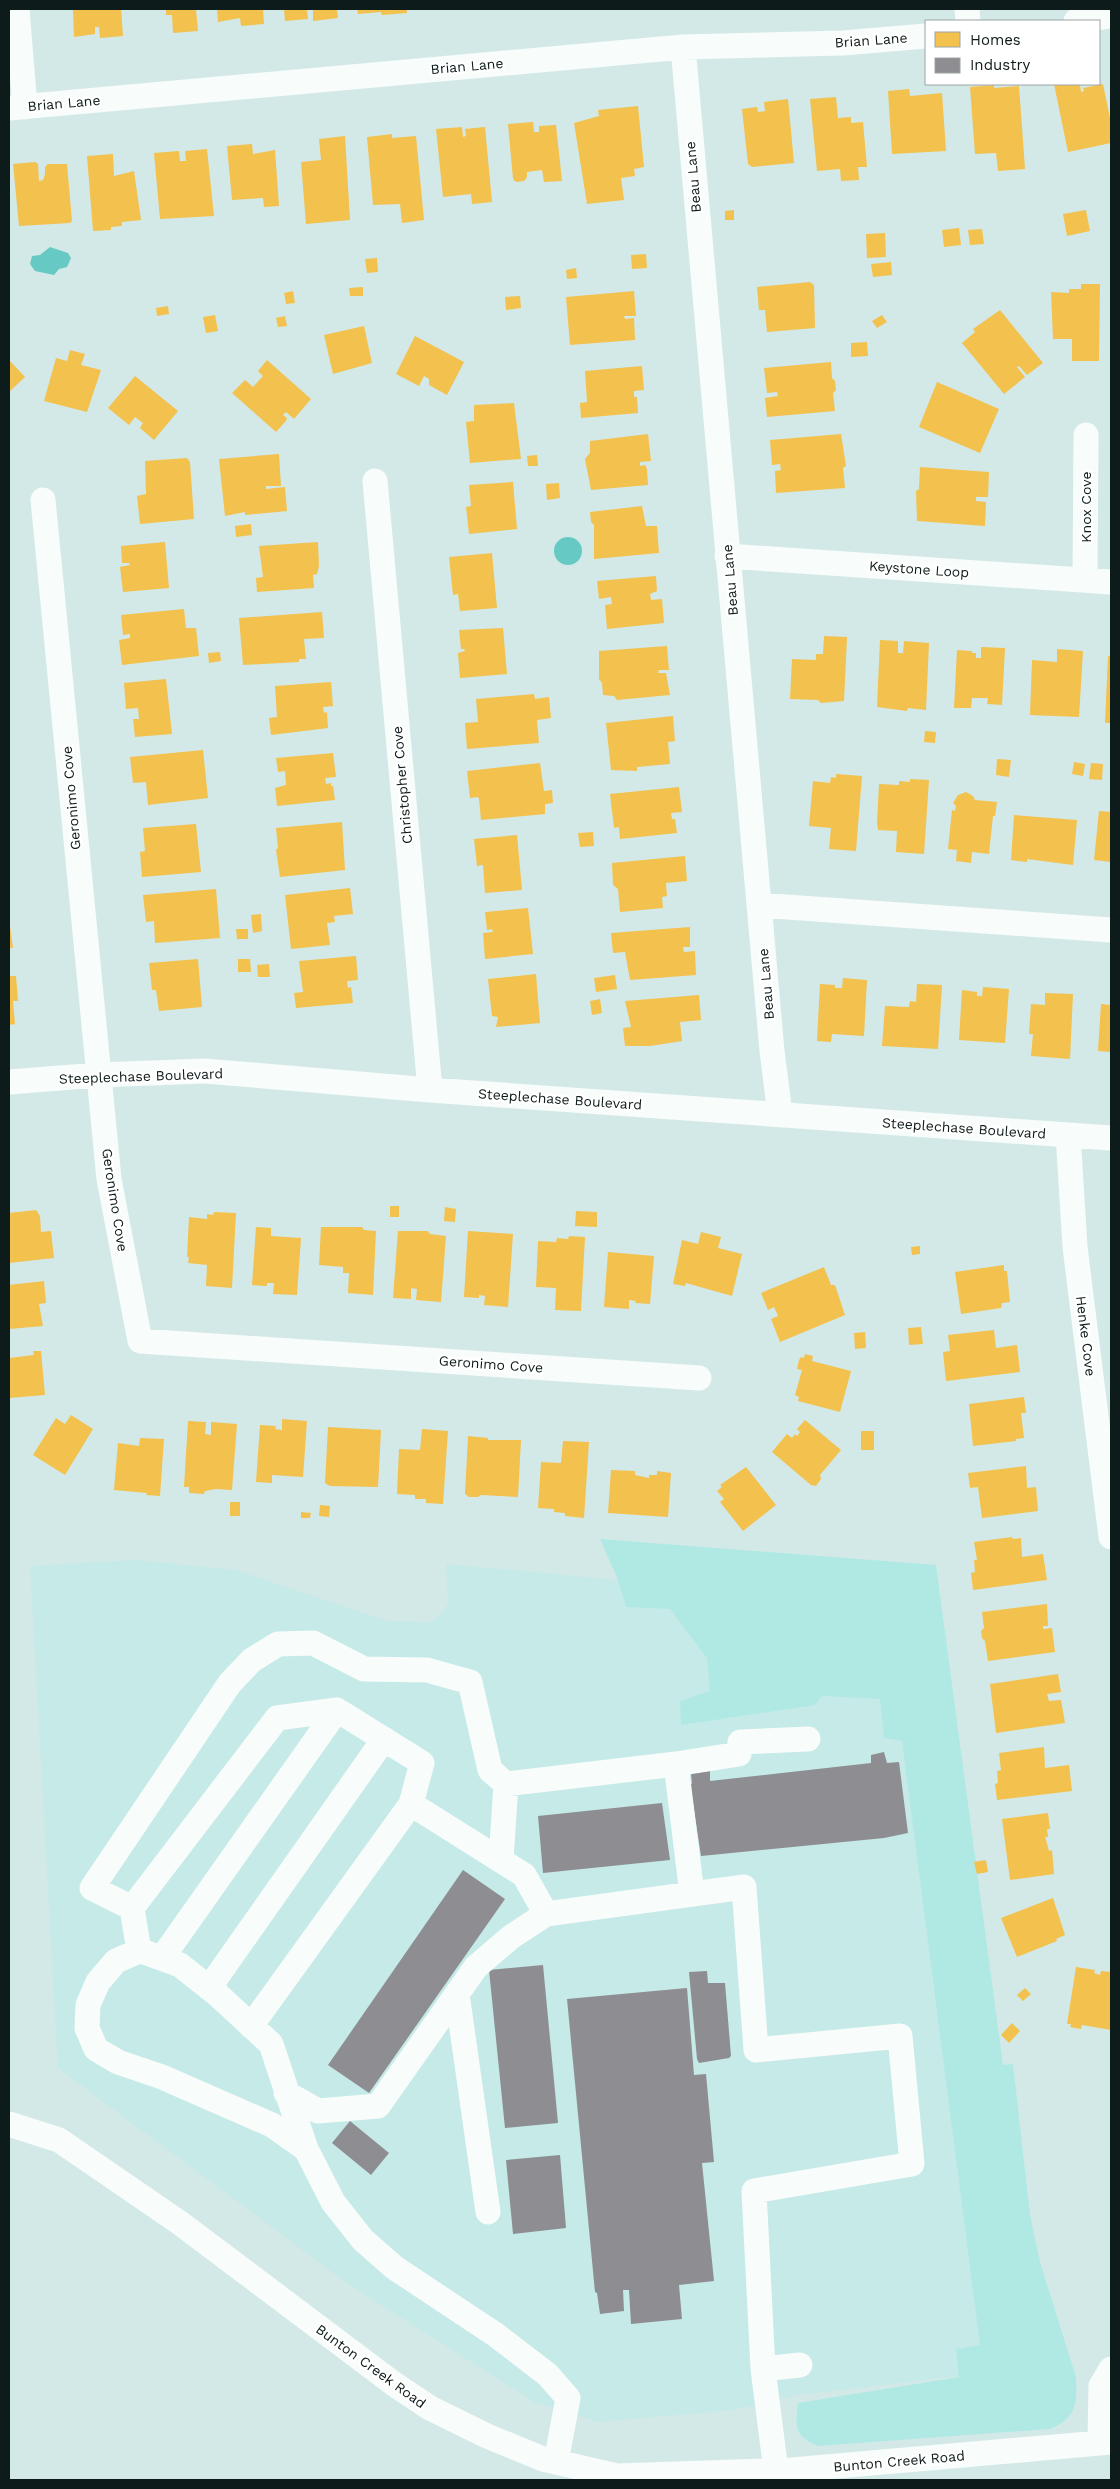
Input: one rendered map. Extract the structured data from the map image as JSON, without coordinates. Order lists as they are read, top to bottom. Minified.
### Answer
{"streets":{"street":["Brian Lane","Beau Lane","Knox Cove","Keystone Loop","Christopher Cove","Geronimo Cove","Steeplechase Boulevard","Henke Cove","Bunton Creek Road"]},"crossings":[["Brian Lane","Beau Lane"],["Beau Lane","Keystone Loop"],["Beau Lane","Steeplechase Boulevard"],["Knox Cove","Keystone Loop"],["Christopher Cove","Steeplechase Boulevard"],["Geronimo Cove","Steeplechase Boulevard"],["Steeplechase Boulevard","Henke Cove"]],"legend":["Homes","Industry"]}
